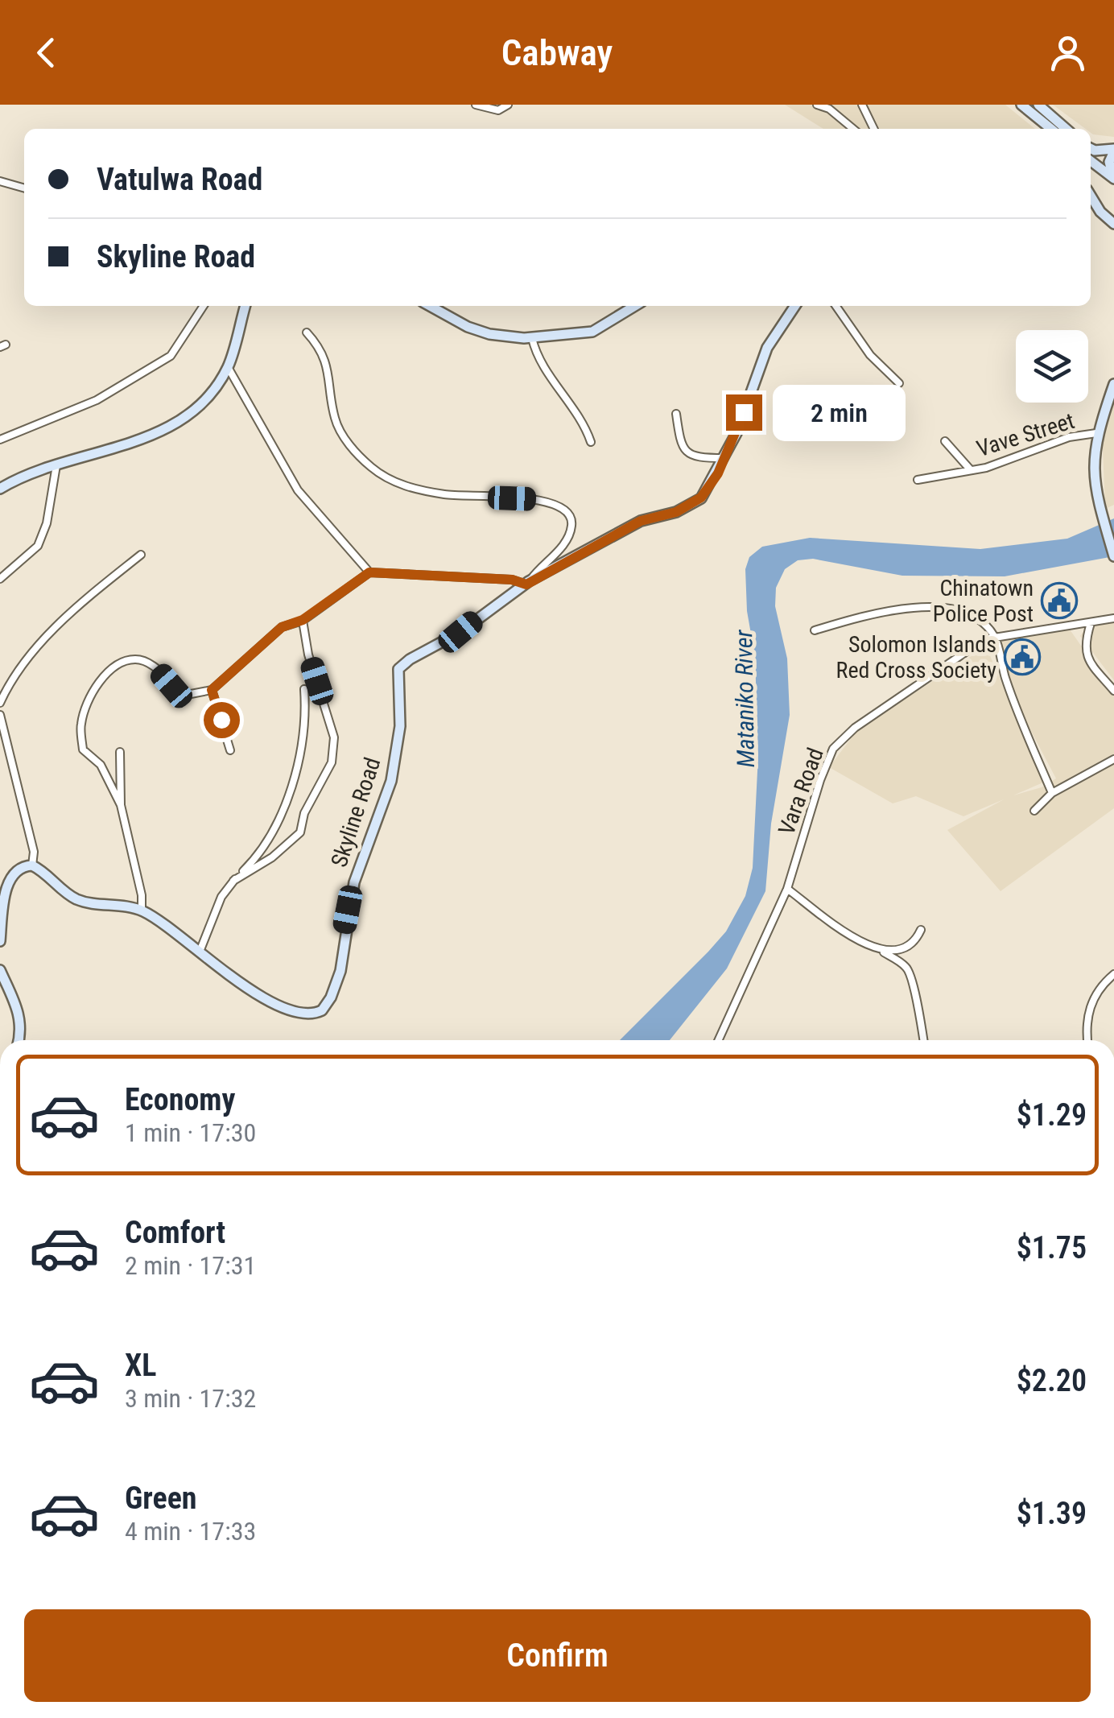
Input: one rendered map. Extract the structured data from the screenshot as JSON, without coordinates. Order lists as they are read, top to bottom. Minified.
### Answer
{"streets":{"street":["Vave Street","Vara Road","Skyline Road"]},"water":["Mataniko River"],"places":{"public building":["Chinatown Police Post","Solomon Islands Red Cross Society"]},"page":{"header":"Cabway","banner":["Vatulwa Road","Skyline Road"],"bubble":"2 min","list":[{"name":"Economy","note":"1 min · 17:30","value":"$1.29"},{"name":"Comfort","note":"2 min · 17:31","value":"$1.75"},{"name":"XL","note":"3 min · 17:32","value":"$2.20"},{"name":"Green","note":"4 min · 17:33","value":"$1.39"}],"buttons":"Confirm"}}
